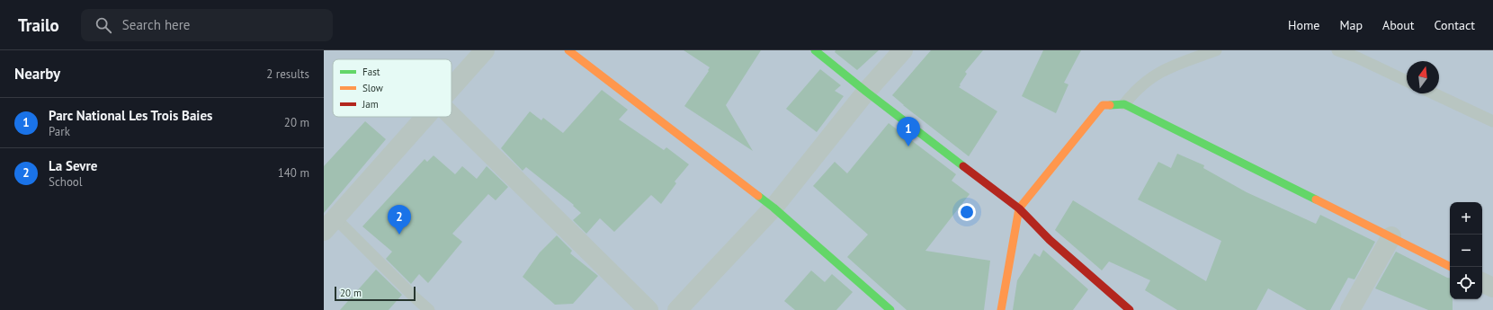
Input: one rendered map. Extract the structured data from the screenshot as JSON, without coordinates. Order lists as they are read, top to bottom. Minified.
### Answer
{"legend":["Fast","Slow","Jam"],"scale_bar":"20 m","north":"top","page":{"header":"Trailo","search":"Search here","nav":["Home","Map","About","Contact"],"heading":["Nearby","2 results"],"list":[{"mark":"1","name":"Parc National Les Trois Baies","note":"Park","value":"20 m"},{"mark":"2","name":"La Sevre","note":"School","value":"140 m"}],"pins":["1","2"],"map_buttons":["+","−"],"scale":"20 m"}}
